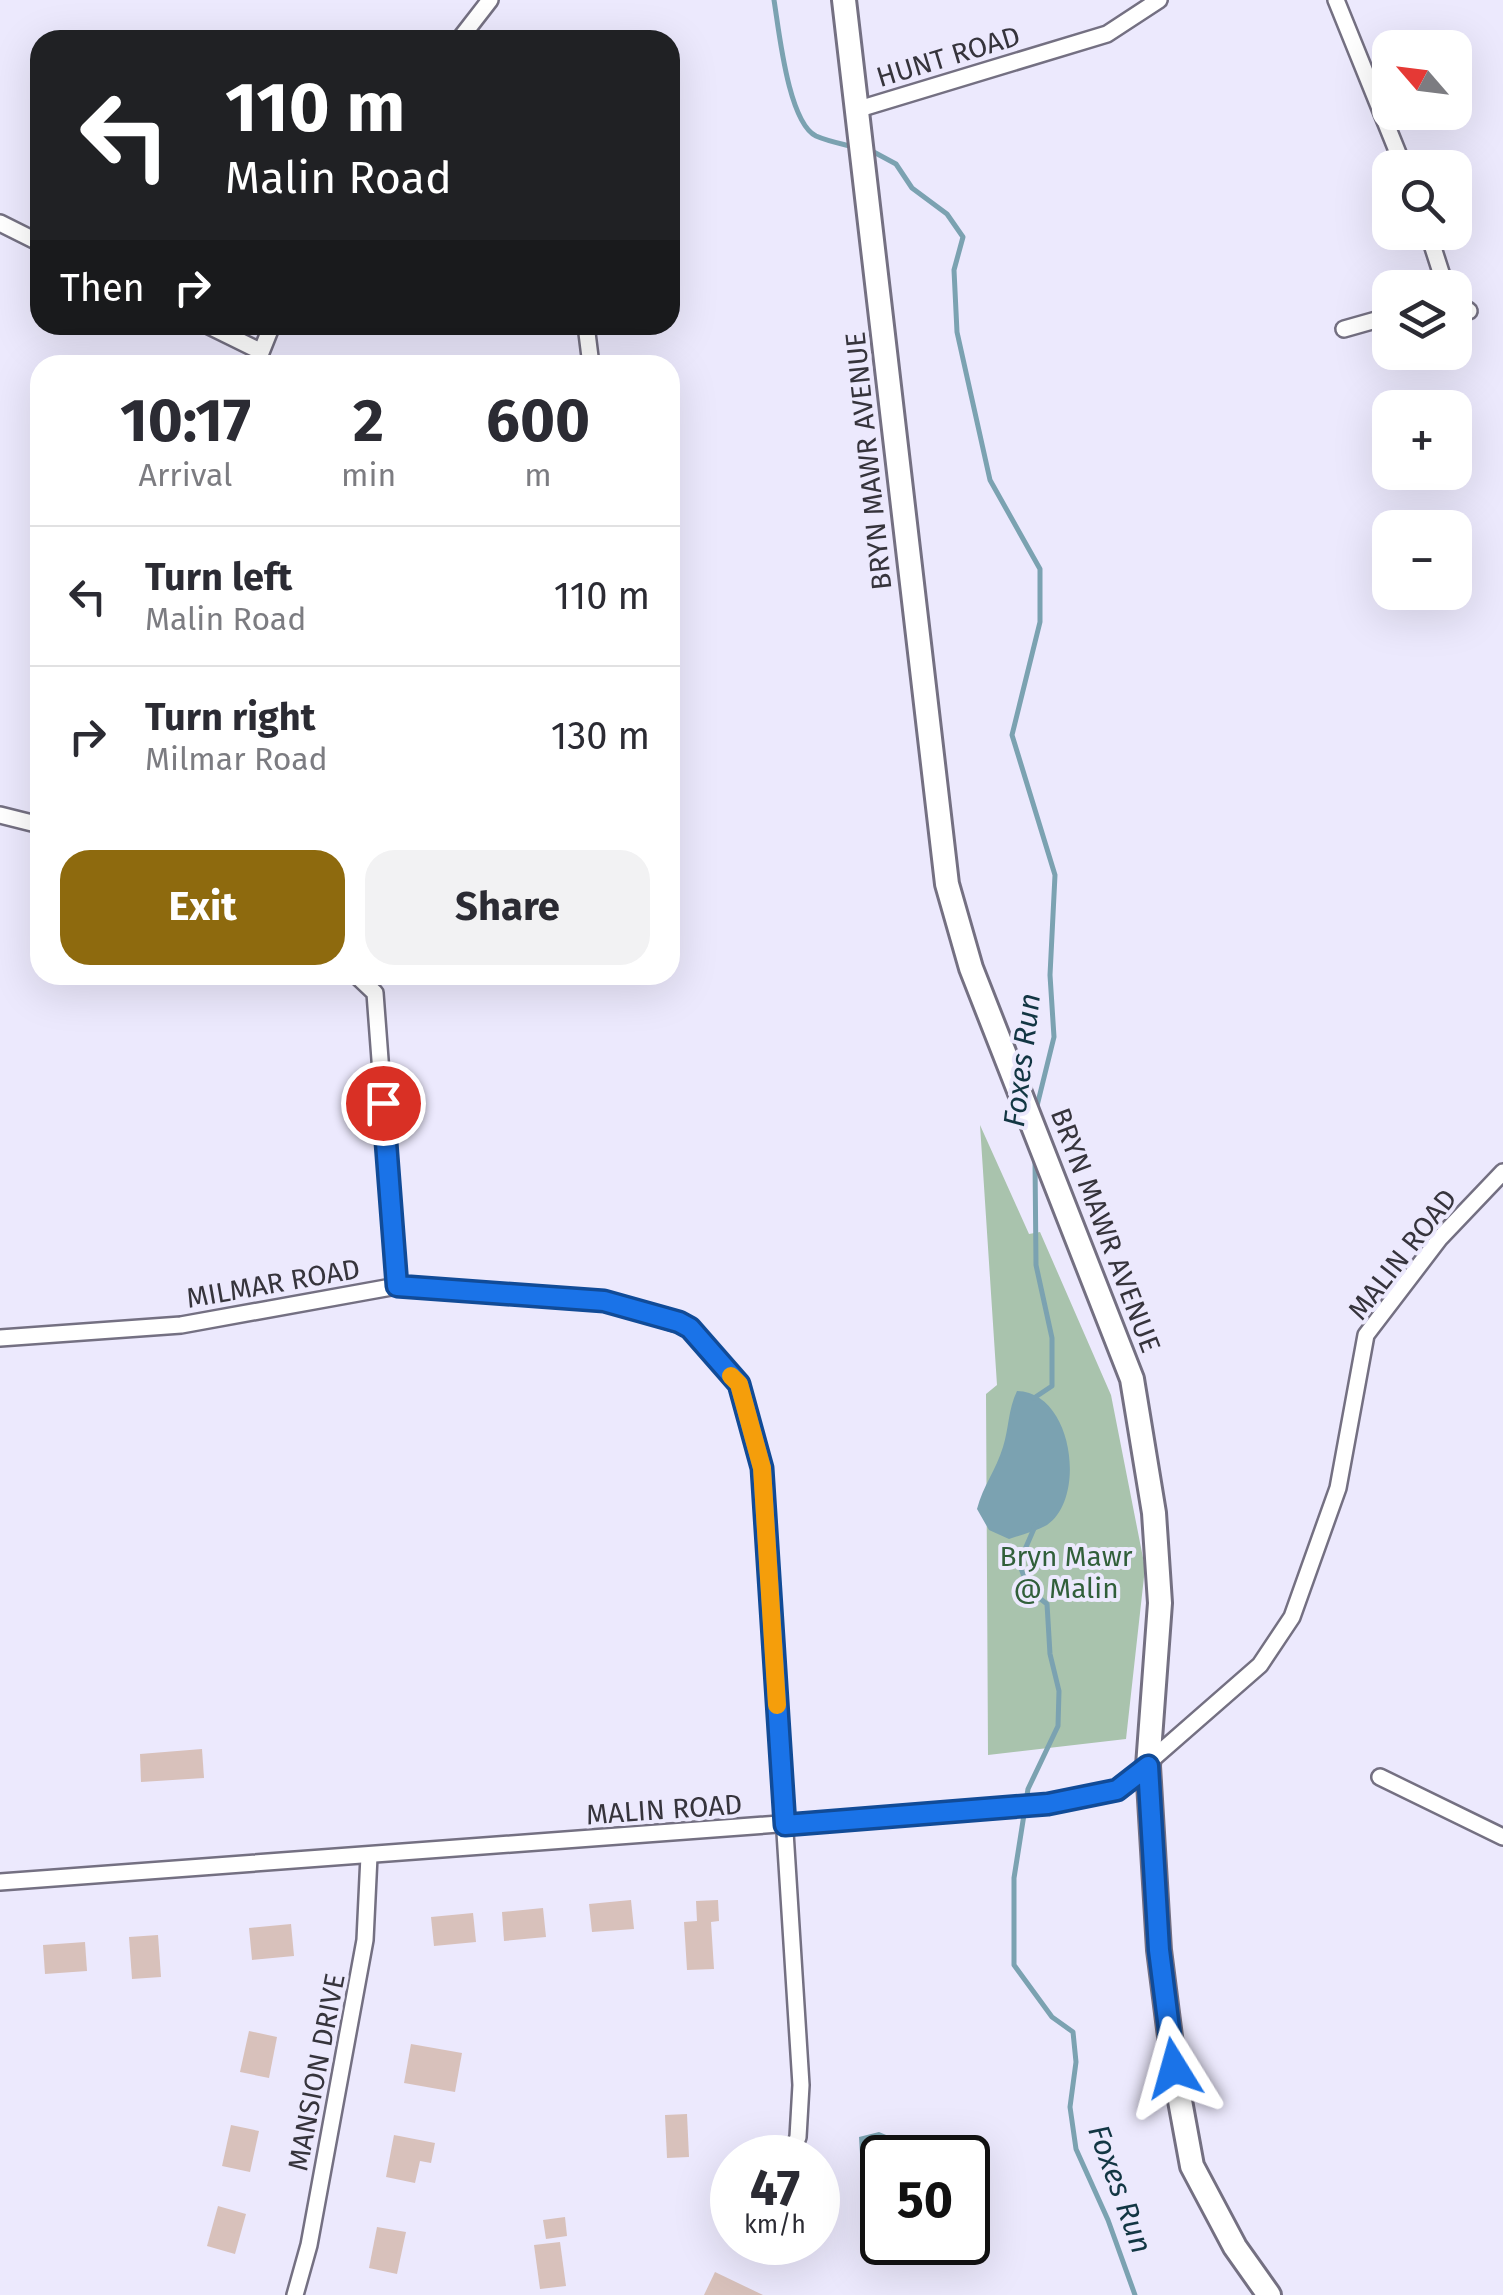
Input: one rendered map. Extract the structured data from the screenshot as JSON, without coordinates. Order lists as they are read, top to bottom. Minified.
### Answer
{"streets":{"main road":["BRYN MAWR AVENUE"],"street":["HUNT ROAD","MALIN ROAD","MILMAR ROAD","MANSION DRIVE"]},"crossings":[["HUNT ROAD","BRYN MAWR AVENUE"],["BRYN MAWR AVENUE","MALIN ROAD"],["MALIN ROAD","MILMAR ROAD"],["MALIN ROAD","MANSION DRIVE"]],"water":["Foxes Run"],"parks":["Bryn Mawr @ Malin"],"north":"top left","page":{"map_buttons":["+","−"],"turn":["110 m","Malin Road"],"then":"Then","eta":["10:17","Arrival","2","min","600","m"],"list":[{"name":"Turn left","note":"Malin Road","value":"110 m"},{"name":"Turn right","note":"Milmar Road","value":"130 m"}],"buttons":["Exit","Share"],"speed":"47 km/h","limit":"50"}}
